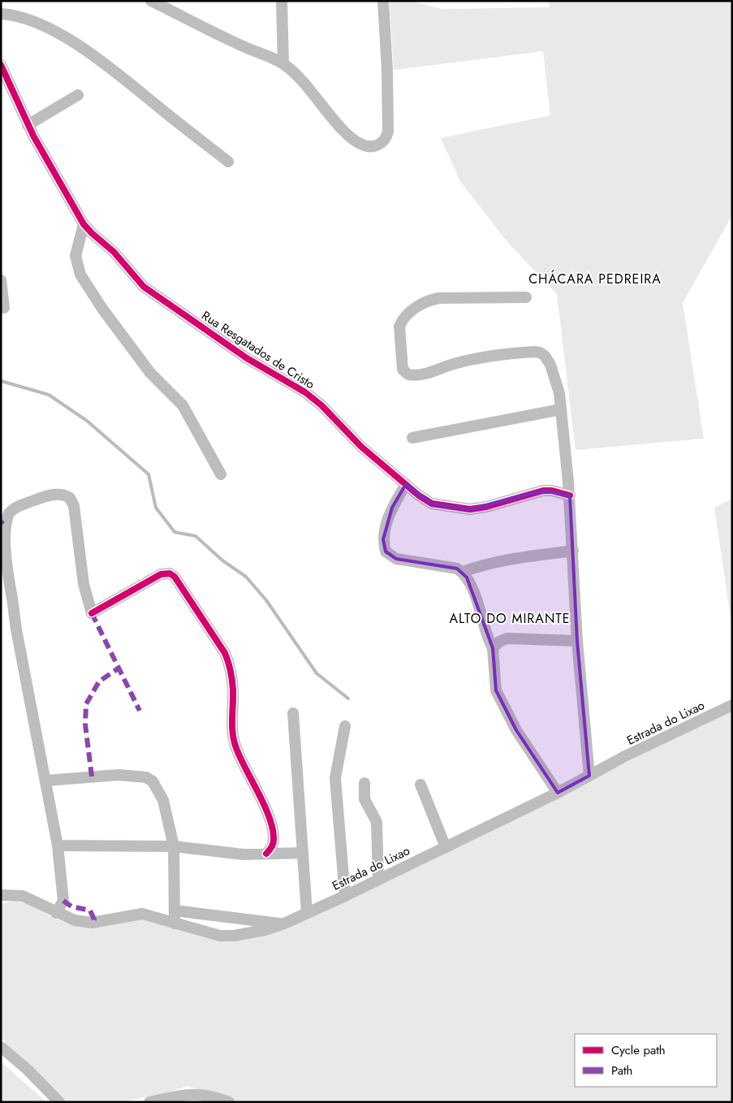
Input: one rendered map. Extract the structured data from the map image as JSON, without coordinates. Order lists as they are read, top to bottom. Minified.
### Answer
{"streets":{"street":["Rua Resgatados de Cristo","Estrada do Lixao"]},"districts":["CHÁCARA PEDREIRA","ALTO DO MIRANTE"],"legend":["Cycle path","Path"]}
